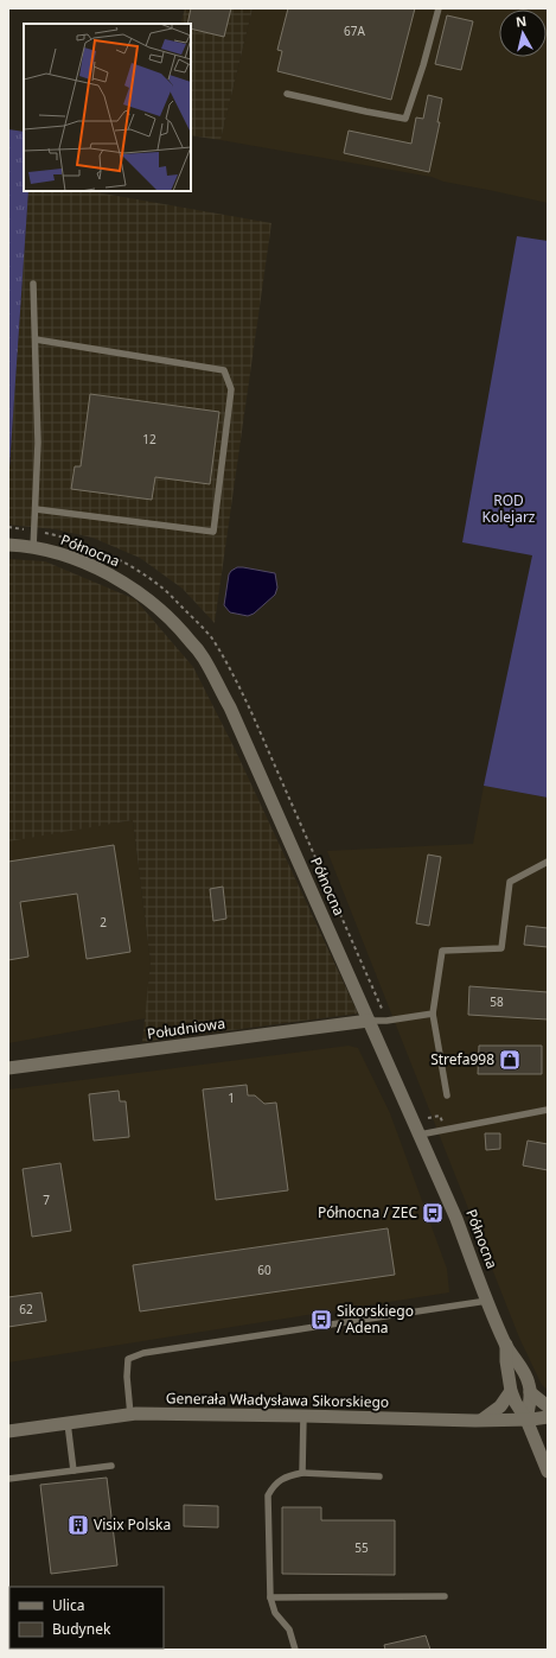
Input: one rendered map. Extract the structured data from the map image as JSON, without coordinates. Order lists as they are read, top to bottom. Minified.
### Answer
{"streets":{"street":["Północna","Południowa","Generała Władysława Sikorskiego"]},"crossings":[["Północna","Południowa"],["Północna","Generała Władysława Sikorskiego"]],"parks":["ROD Kolejarz"],"places":{"shop":["Strefa998"],"bus stop":["Północna / ZEC","Sikorskiego / Adena"],"building":["Visix Polska"]},"house_numbers":["67A","12","2","58","1","7","60","62","55"],"legend":["Ulica","Budynek"],"north":"top"}
